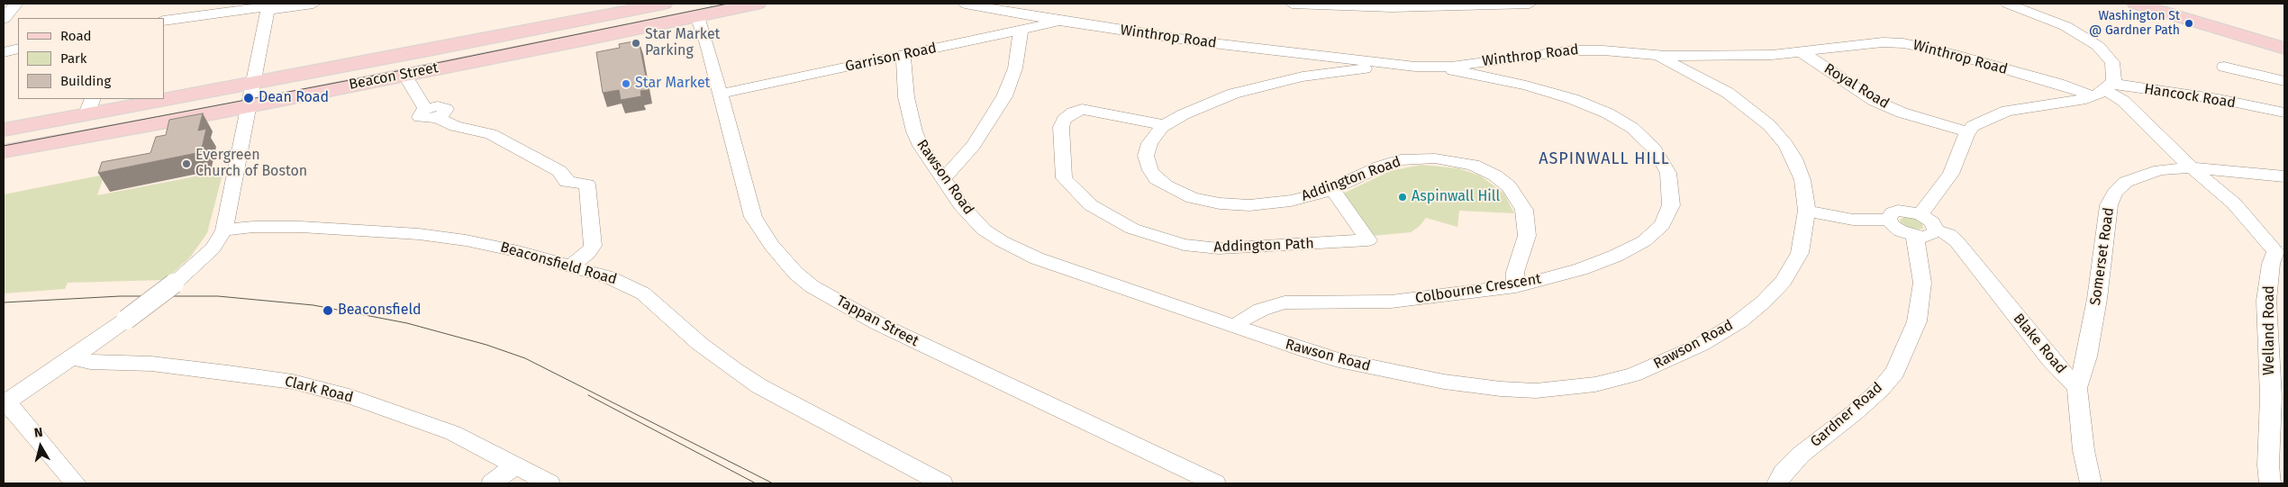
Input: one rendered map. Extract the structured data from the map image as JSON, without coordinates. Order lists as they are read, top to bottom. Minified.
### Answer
{"streets":{"main road":["Beacon Street"],"street":["Winthrop Road","Garrison Road","Royal Road","Hancock Road","Rawson Road","Addington Road","Addington Path","Somerset Road","Beaconsfield Road","Colbourne Crescent","Tappan Street","Welland Road","Blake Road","Clark Road","Gardner Road"]},"crossings":[["Winthrop Road","Garrison Road"],["Winthrop Road","Royal Road"],["Winthrop Road","Hancock Road"],["Winthrop Road","Rawson Road"],["Winthrop Road","Addington Road"],["Winthrop Road","Colbourne Crescent"],["Winthrop Road","Welland Road"],["Garrison Road","Rawson Road"],["Garrison Road","Tappan Street"],["Beacon Street","Tappan Street"],["Hancock Road","Welland Road"],["Rawson Road","Colbourne Crescent"],["Addington Road","Addington Path"],["Addington Road","Colbourne Crescent"],["Somerset Road","Welland Road"],["Somerset Road","Blake Road"]],"districts":["ASPINWALL HILL"],"places":["Washington St @ Gardner Path","Star Market Parking","Star Market","Dean Road","Evergreen Church of Boston","Aspinwall Hill","Beaconsfield"],"legend":["Road","Park","Building"],"north":"top"}
